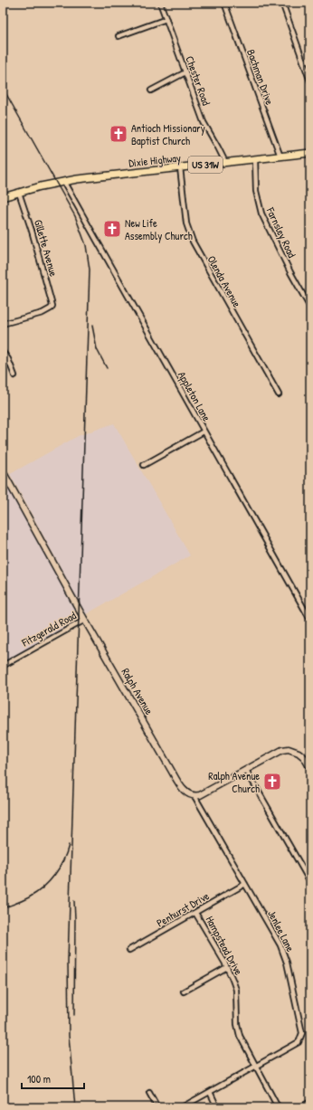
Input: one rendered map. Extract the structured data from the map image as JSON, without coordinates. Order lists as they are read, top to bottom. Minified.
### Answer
{"streets":{"main road":["Dixie Highway","US 31W"],"street":["Bachman Drive","Chester Road","Farnsley Road","Gillette Avenue","Olenda Avenue","Appleton Lane","Fitzgerald Road","Ralph Avenue","Penhurst Drive","Jenlee Lane","Hampstead Drive"]},"crossings":[["Bachman Drive","Dixie Highway"],["Chester Road","Dixie Highway"],["Dixie Highway","Farnsley Road"],["Dixie Highway","Gillette Avenue"],["Dixie Highway","Olenda Avenue"],["Dixie Highway","Appleton Lane"],["Fitzgerald Road","Ralph Avenue"],["Ralph Avenue","Jenlee Lane"],["Penhurst Drive","Jenlee Lane"],["Penhurst Drive","Hampstead Drive"],["Jenlee Lane","Hampstead Drive"]],"places":{"church":["Antioch Missionary Baptist Church","New Life Assembly Church","Ralph Avenue Church"]},"scale_bar":"100 m"}
